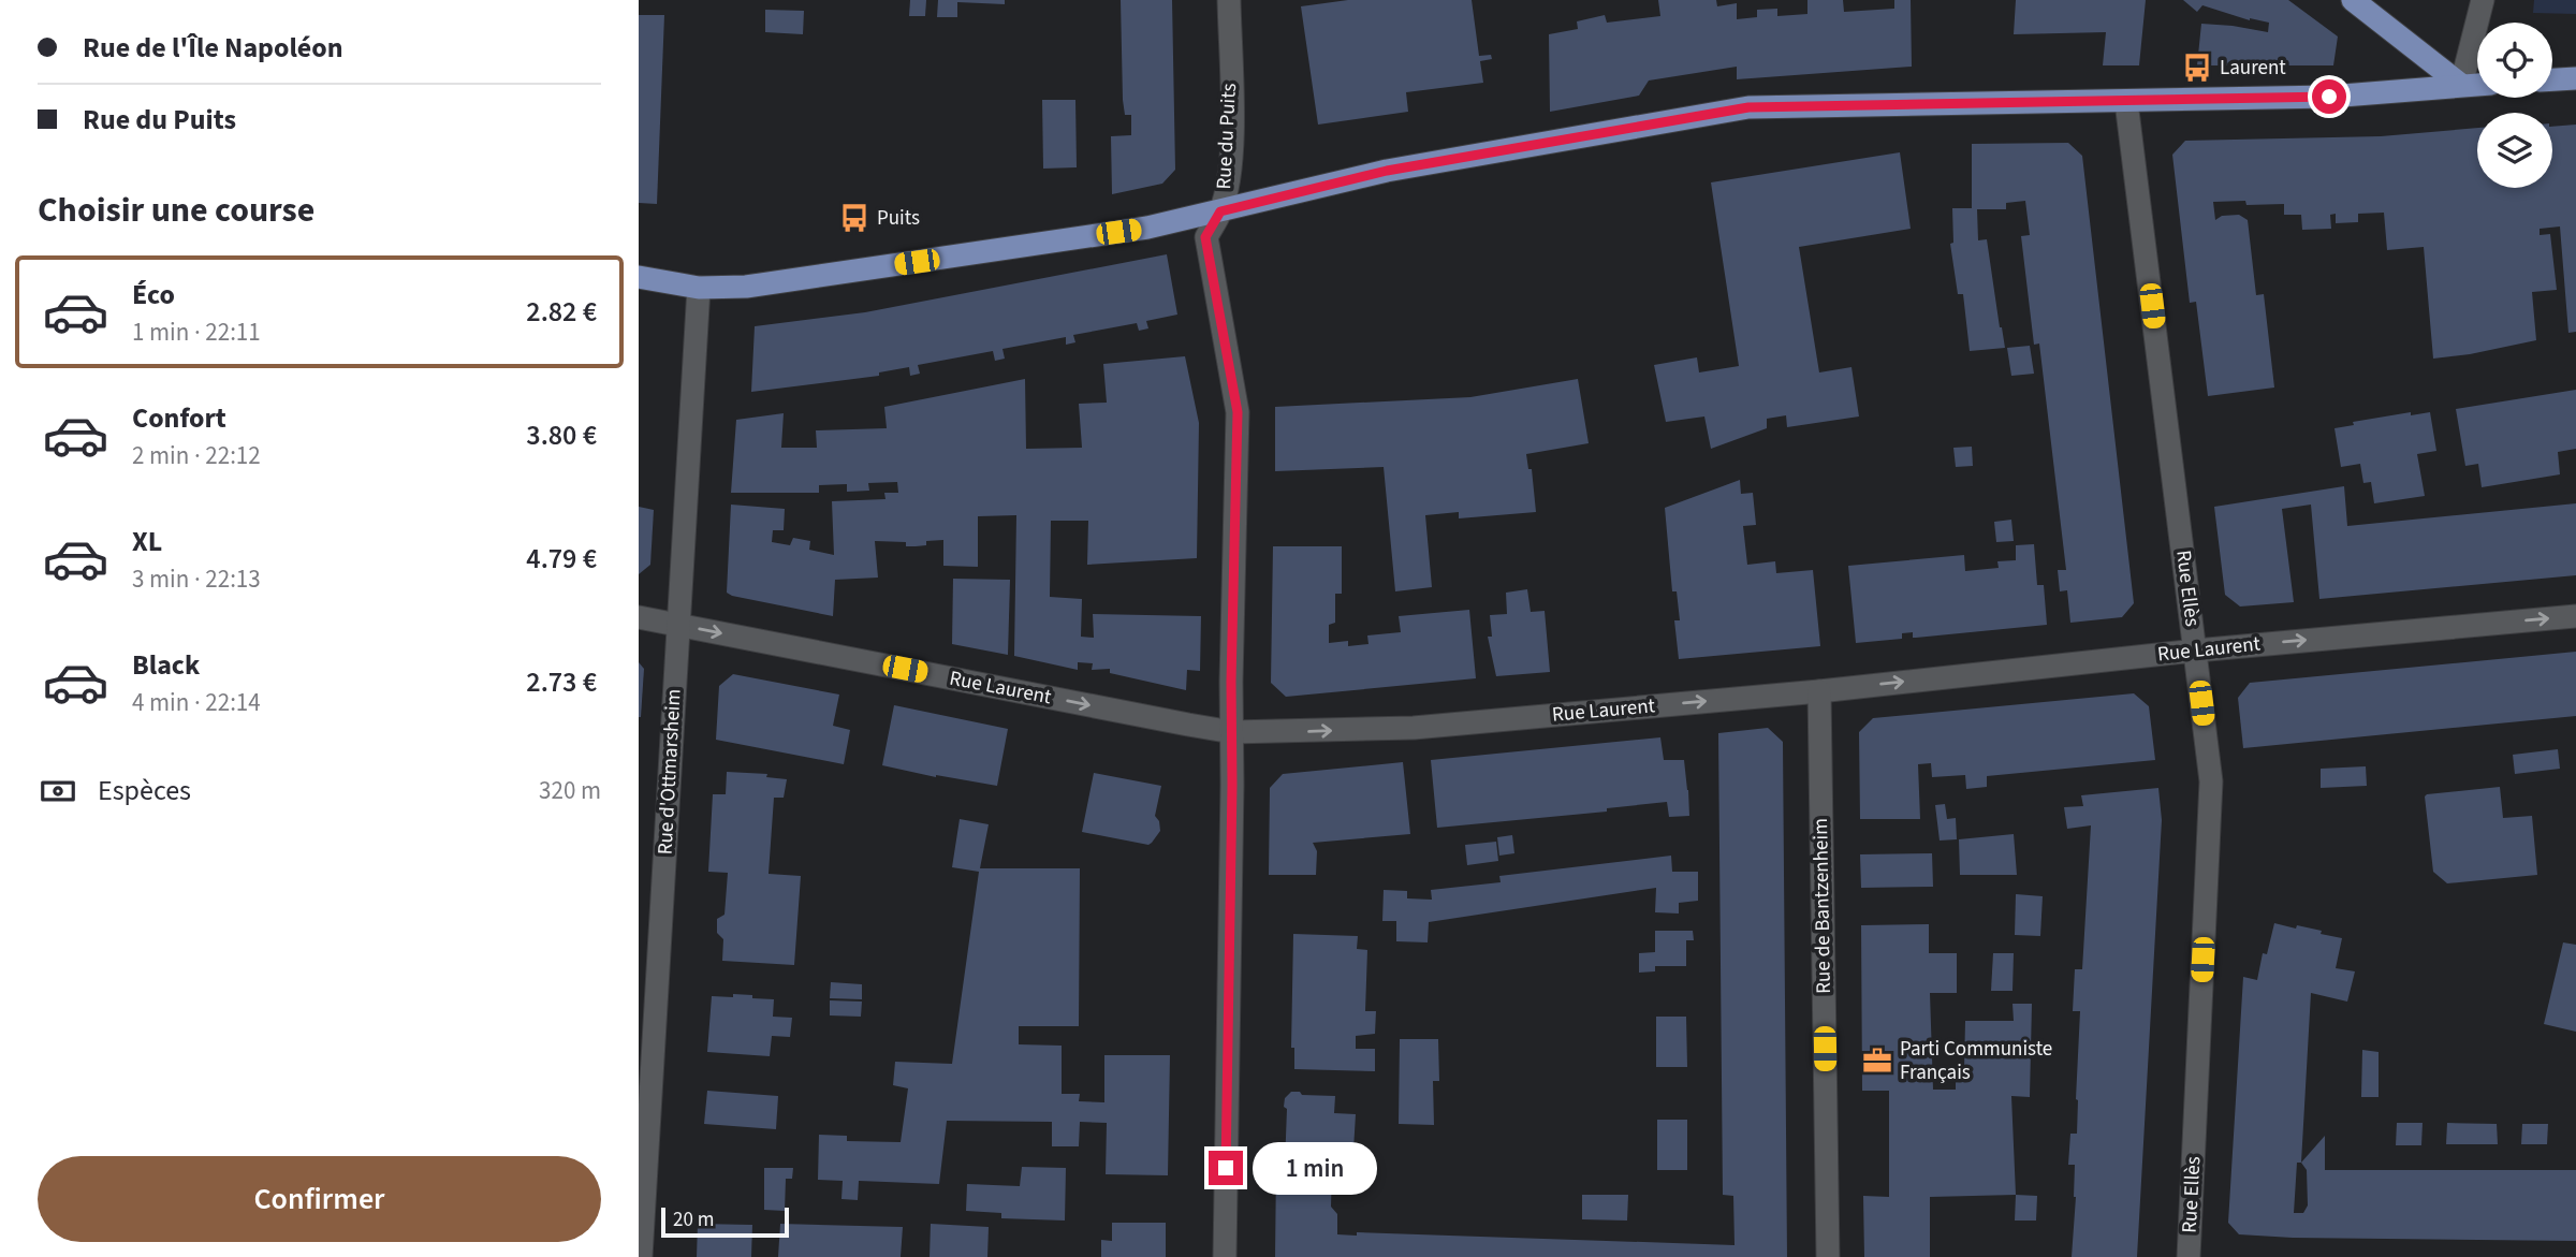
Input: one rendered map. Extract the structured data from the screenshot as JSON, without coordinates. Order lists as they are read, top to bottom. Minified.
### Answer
{"streets":{"street":["Rue du Puits","Rue Ellès","Rue Laurent","Rue d'Ottmarsheim","Rue de Bantzenheim"]},"crossings":[["Rue du Puits","Rue Laurent"],["Rue Ellès","Rue Laurent"],["Rue Laurent","Rue d'Ottmarsheim"],["Rue Laurent","Rue de Bantzenheim"]],"one_way":["Rue Laurent"],"places":{"bus stop":["Laurent","Puits"],"office":["Parti Communiste Français"]},"scale_bar":"20 m","page":{"banner":["Rue de l'Île Napoléon","Rue du Puits"],"heading":"Choisir une course","list":[{"name":"Éco","note":"1 min · 22:11","value":"2.82 €"},{"name":"Confort","note":"2 min · 22:12","value":"3.80 €"},{"name":"XL","note":"3 min · 22:13","value":"4.79 €"},{"name":"Black","note":"4 min · 22:14","value":"2.73 €"}],"pay":["Espèces","320 m"],"buttons":"Confirmer","bubble":"1 min","scale":"20 m"}}
